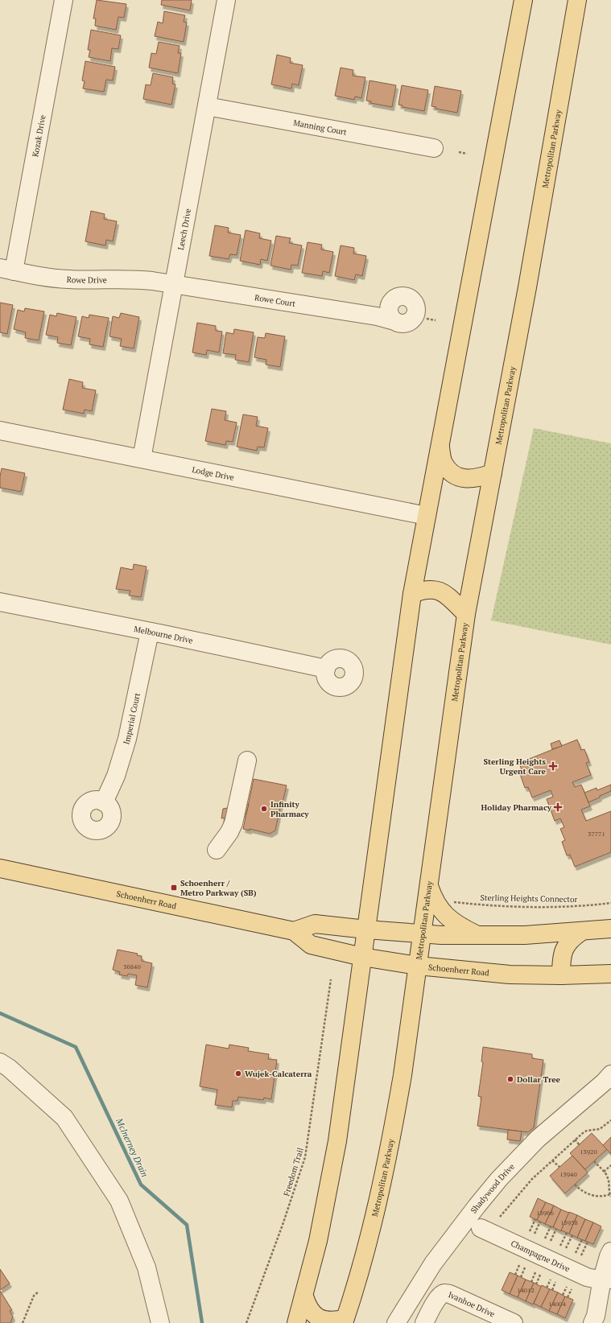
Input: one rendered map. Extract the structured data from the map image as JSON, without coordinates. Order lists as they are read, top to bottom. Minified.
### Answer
{"streets":{"main road":["Metropolitan Parkway","Schoenherr Road"],"street":["Manning Court","Kozak Drive","Leech Drive","Rowe Drive","Rowe Court","Lodge Drive","Melbourne Drive","Imperial Court","Shadywood Drive","Champagne Drive","Ivanhoe Drive"],"path":["Sterling Heights Connector","Freedom Trail"]},"crossings":[["Manning Court","Leech Drive"],["Kozak Drive","Rowe Drive"],["Metropolitan Parkway","Schoenherr Road"],["Leech Drive","Rowe Drive"],["Leech Drive","Rowe Court"],["Leech Drive","Lodge Drive"],["Rowe Drive","Rowe Court"],["Melbourne Drive","Imperial Court"]],"water":["McInerney Drain"],"places":{"health":["Sterling Heights Urgent Care","Holiday Pharmacy"],"other":["Infinity Pharmacy","Wujek-Calcaterra","Dollar Tree"],"transit":["Schoenherr / Metro Parkway (SB)"]},"house_numbers":["37771","36840","13920","13940","13966","13958","14012","14004"]}
